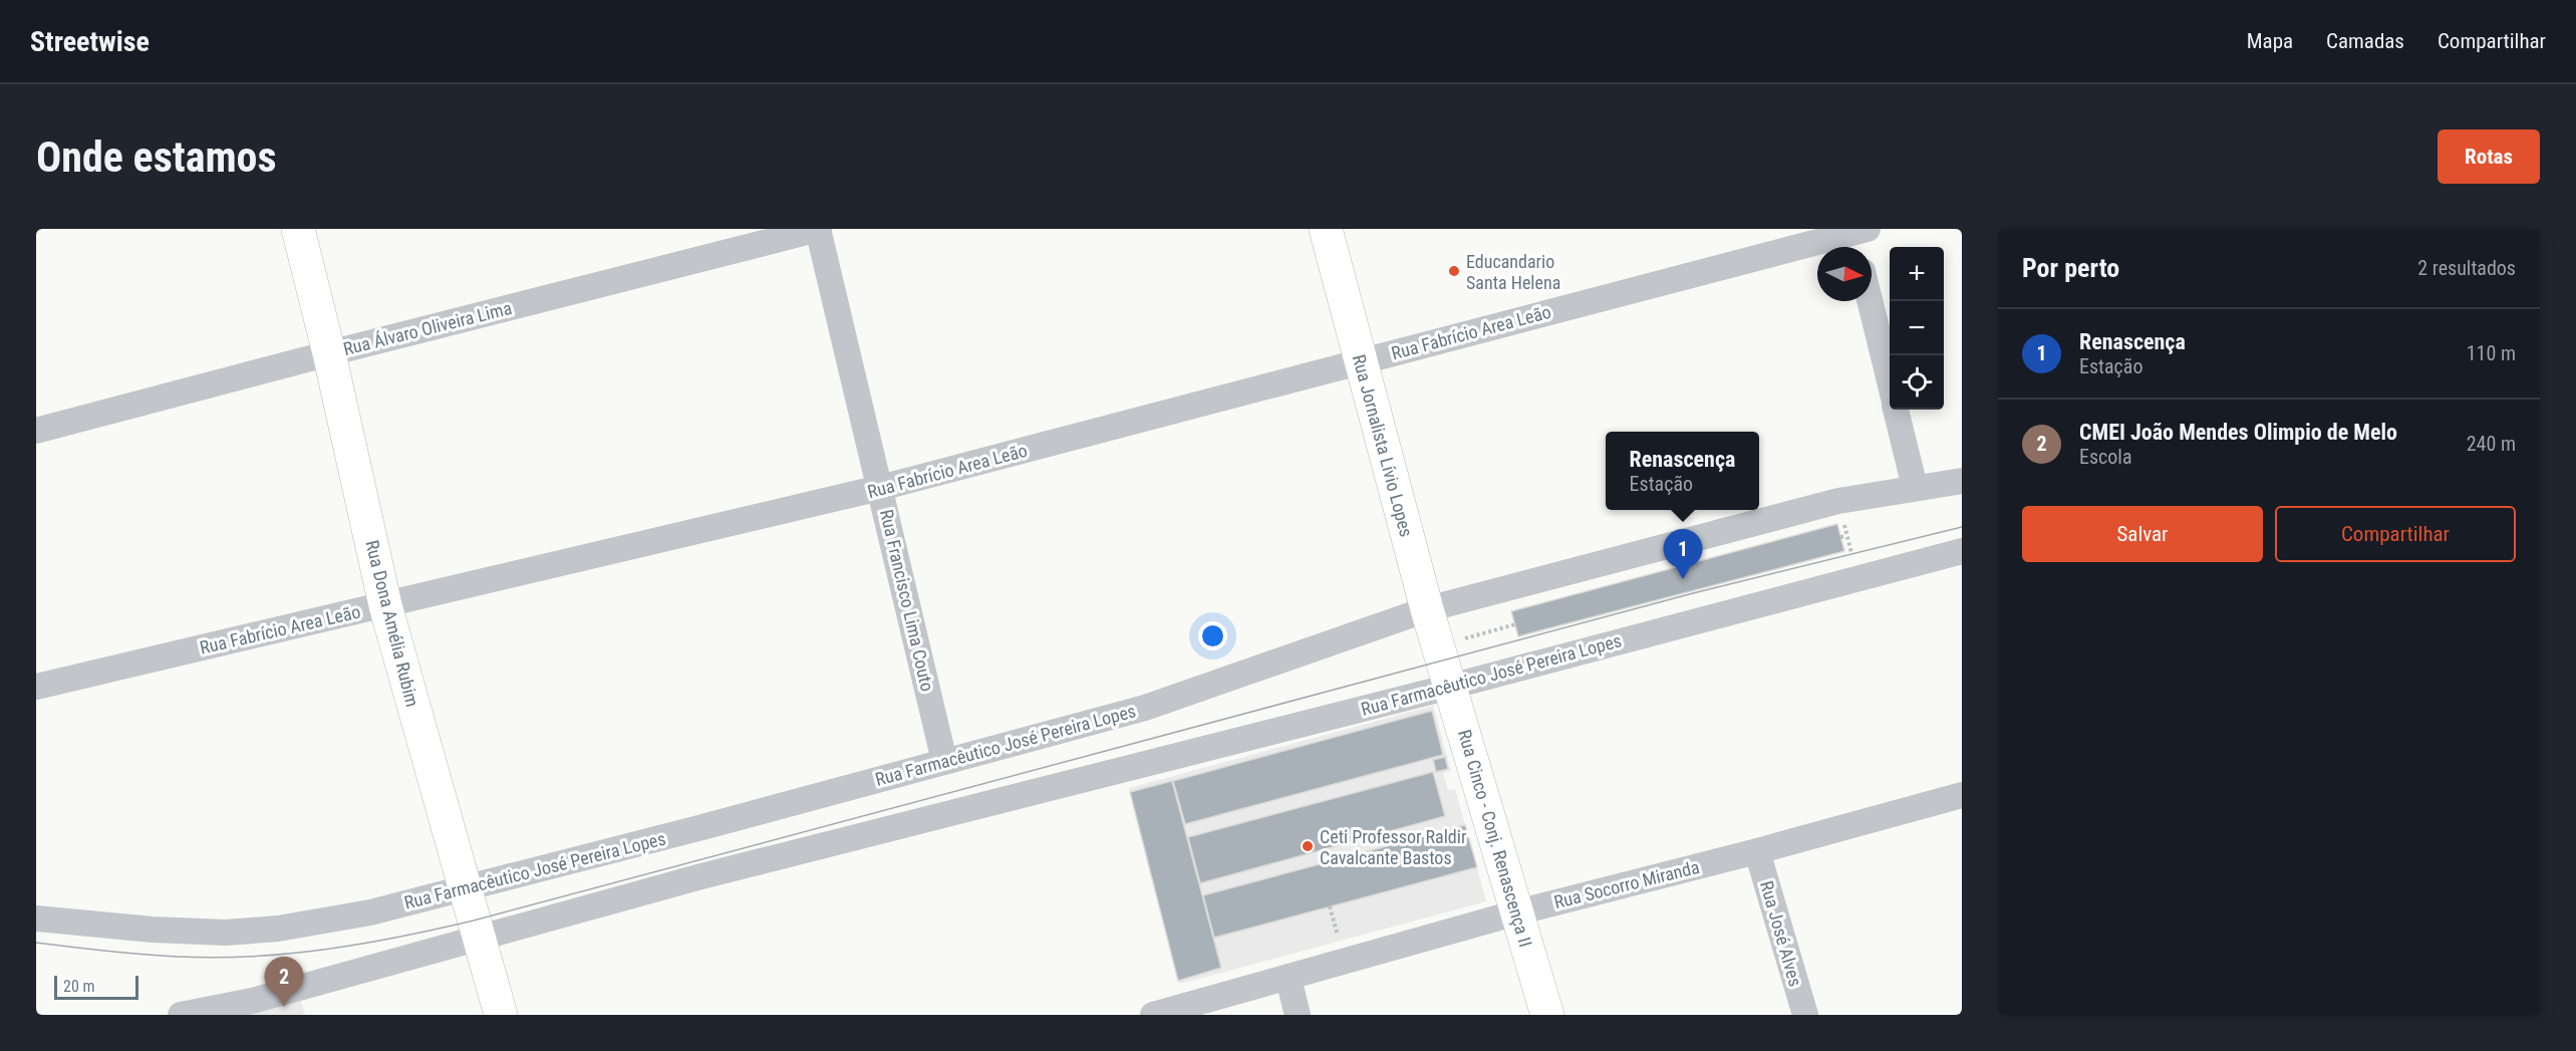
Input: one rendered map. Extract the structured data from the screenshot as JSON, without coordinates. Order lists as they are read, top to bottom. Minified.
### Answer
{"streets":{"street":["Rua Álvaro Oliveira Lima","Rua Fabrício Area Leão","Rua Jornalista Lívio Lopes","Rua Francisco Lima Couto","Rua Dona Amélia Rubim","Rua Farmacêutico José Pereira Lopes","Rua Cinco - Conj. Renascença II","Rua Socorro Miranda","Rua José Alves"]},"crossings":[["Rua Álvaro Oliveira Lima","Rua Francisco Lima Couto"],["Rua Álvaro Oliveira Lima","Rua Dona Amélia Rubim"],["Rua Fabrício Area Leão","Rua Jornalista Lívio Lopes"],["Rua Fabrício Area Leão","Rua Francisco Lima Couto"],["Rua Fabrício Area Leão","Rua Dona Amélia Rubim"],["Rua Jornalista Lívio Lopes","Rua Farmacêutico José Pereira Lopes"],["Rua Jornalista Lívio Lopes","Rua Cinco - Conj. Renascença II"],["Rua Francisco Lima Couto","Rua Farmacêutico José Pereira Lopes"],["Rua Dona Amélia Rubim","Rua Farmacêutico José Pereira Lopes"],["Rua Farmacêutico José Pereira Lopes","Rua Cinco - Conj. Renascença II"],["Rua Cinco - Conj. Renascença II","Rua Socorro Miranda"],["Rua Socorro Miranda","Rua José Alves"]],"places":["Educandario Santa Helena","Ceti Professor Raldir Cavalcante Bastos"],"scale_bar":"20 m","north":"right","page":{"header":"Streetwise","nav":["Mapa","Camadas","Compartilhar"],"buttons":["Rotas",["Salvar","Compartilhar"]],"title":"Onde estamos","heading":["Por perto","2 resultados"],"map_buttons":["+","−"],"list":[{"mark":"1","name":"Renascença","note":"Estação","value":"110 m"},{"mark":"2","name":"CMEI João Mendes Olimpio de Melo","note":"Escola","value":"240 m"}],"popup":["Renascença","Estação"],"pins":["1","2"],"scale":"20 m"}}
